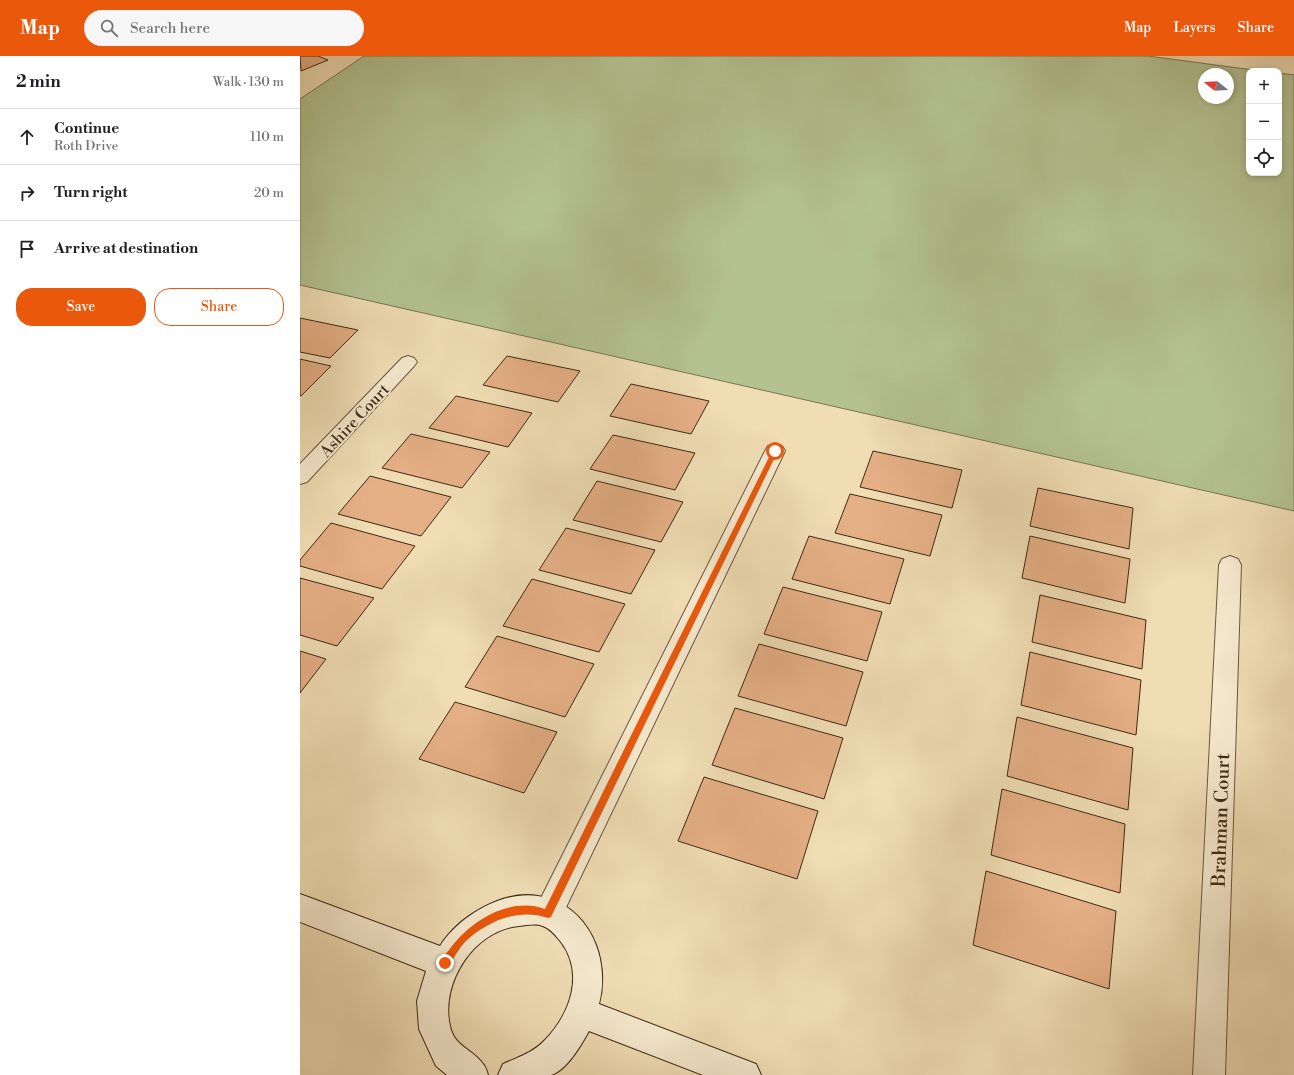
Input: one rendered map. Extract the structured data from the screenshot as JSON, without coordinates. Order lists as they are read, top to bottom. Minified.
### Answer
{"streets":{"street":["Ashire Court","Brahman Court"]},"north":"left","page":{"header":"Map","search":"Search here","nav":["Map","Layers","Share"],"heading":["2 min","Walk · 130 m"],"map_buttons":["+","−"],"list":[["Continue","Roth Drive","110 m"],["Turn right","20 m"],"Arrive at destination"],"buttons":["Save","Share"]}}
